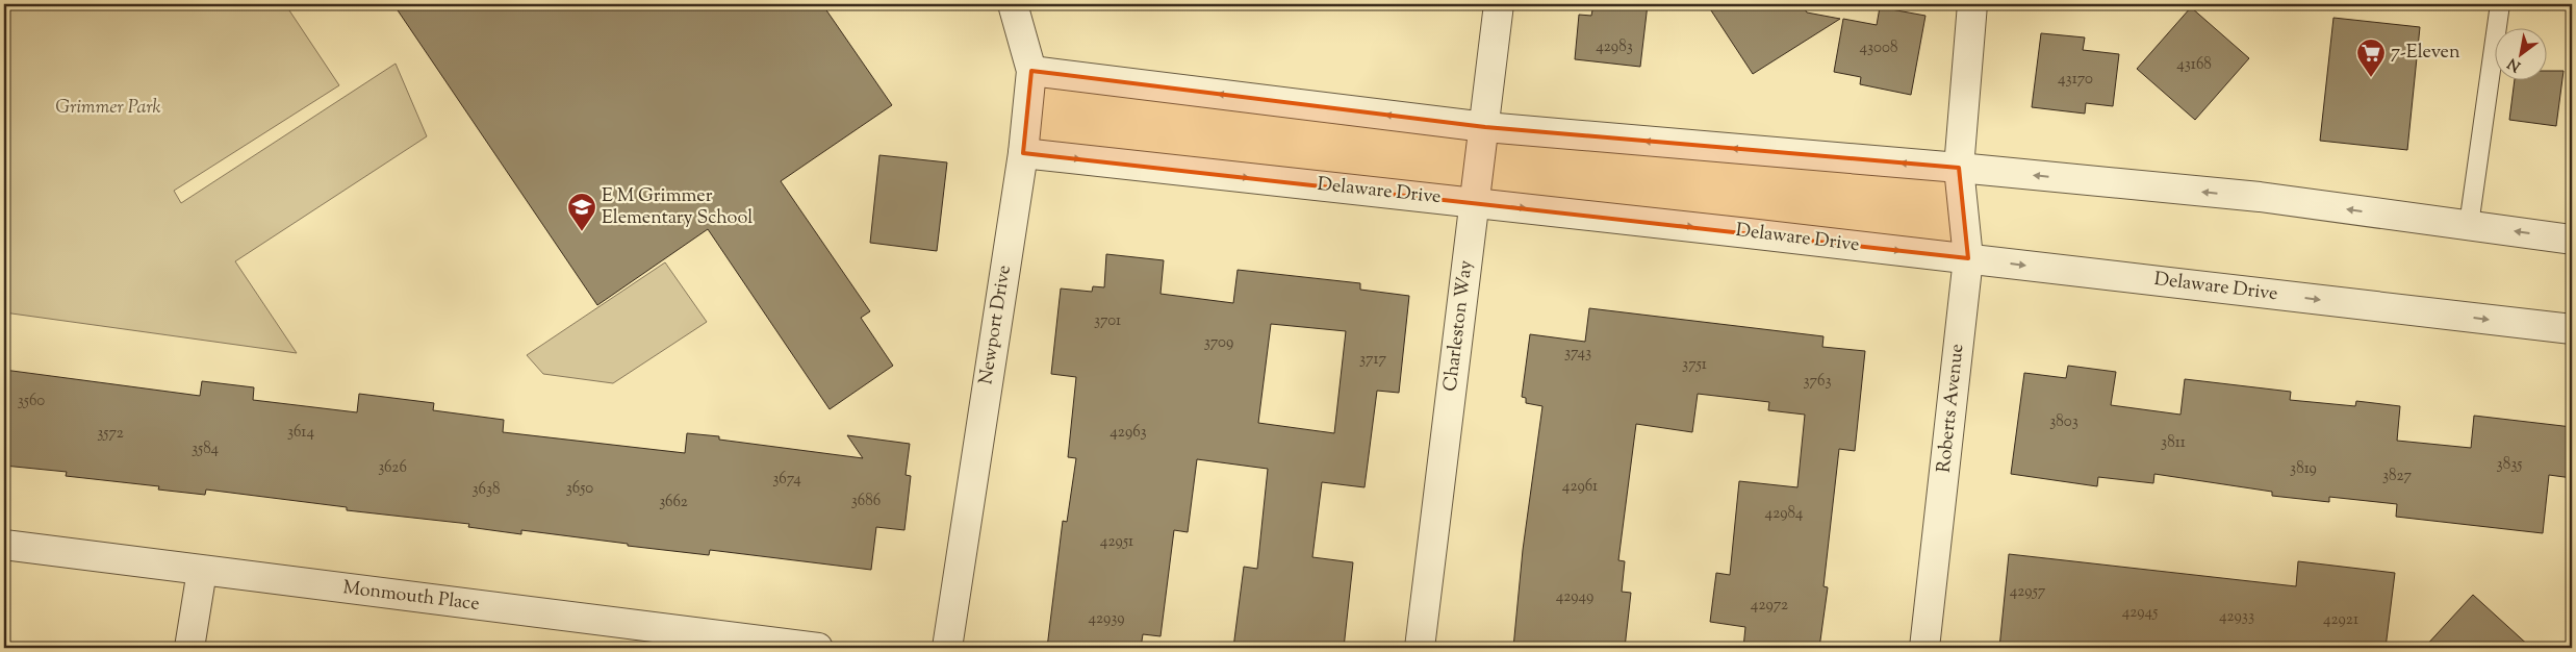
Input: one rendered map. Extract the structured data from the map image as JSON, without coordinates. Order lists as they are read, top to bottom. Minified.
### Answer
{"streets":{"street":["Delaware Drive","Newport Drive","Charleston Way","Roberts Avenue","Monmouth Place"]},"crossings":[["Delaware Drive","Newport Drive"],["Delaware Drive","Charleston Way"],["Delaware Drive","Roberts Avenue"]],"parks":["Grimmer Park"],"places":{"supermarket":["7-Eleven"],"school or university":["E M Grimmer Elementary School"]},"house_numbers":["42983","43008","43168","43170","3701","3709","3743","3717","3751","3763","3560","3803","3614","42963","3572","3811","3584","3835","3626","3819","3827","3674","42961","3650","3638","3686","3662","42984","42951","42957","42949","42972","42945","42933","42939","42921"],"north":"bottom left"}
